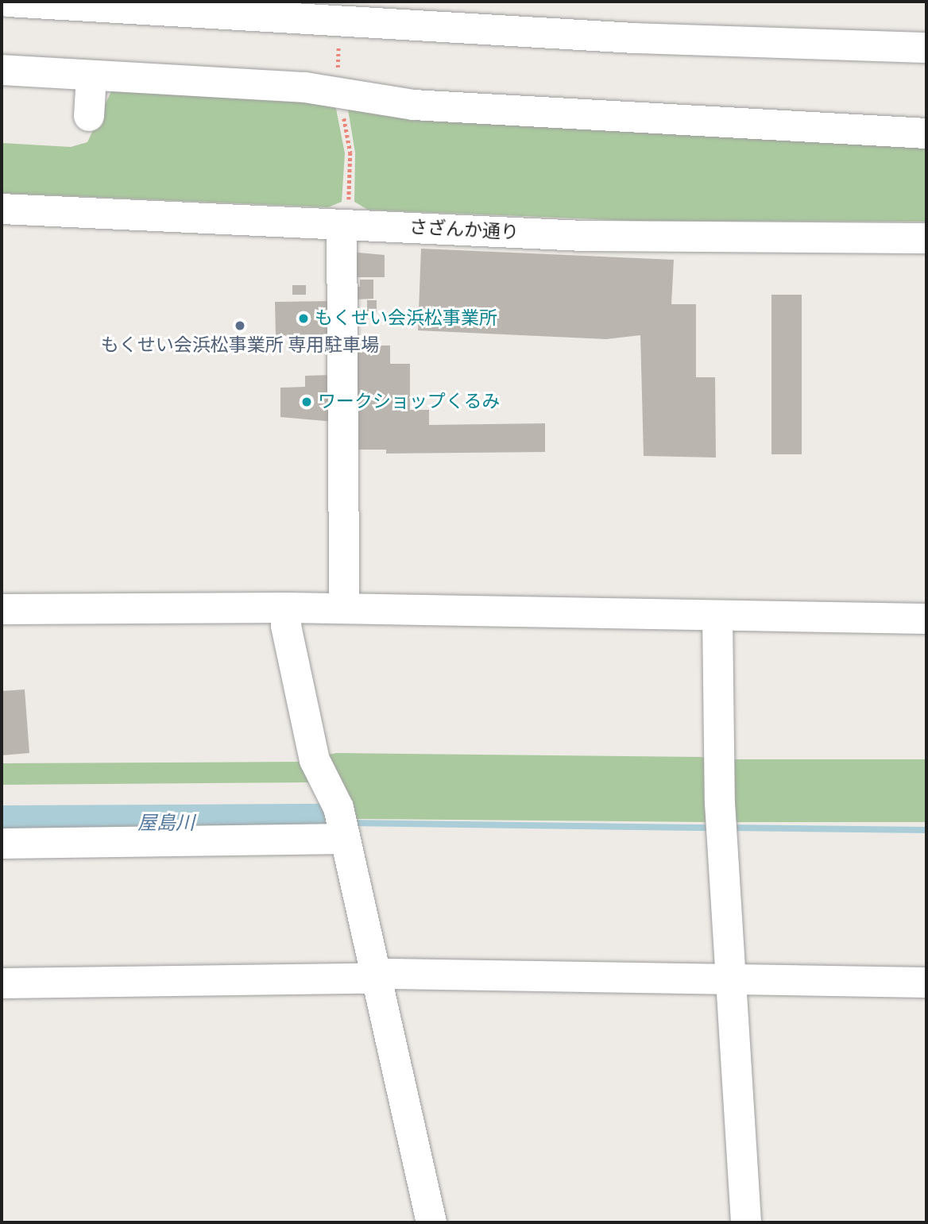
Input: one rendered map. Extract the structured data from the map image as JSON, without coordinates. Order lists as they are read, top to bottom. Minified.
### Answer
{"streets":{"street":["さざんか通り"]},"water":["屋島川"],"places":["もくせい会浜松事業所","もくせい会浜松事業所 専用駐車場","ワークショップくるみ"]}
